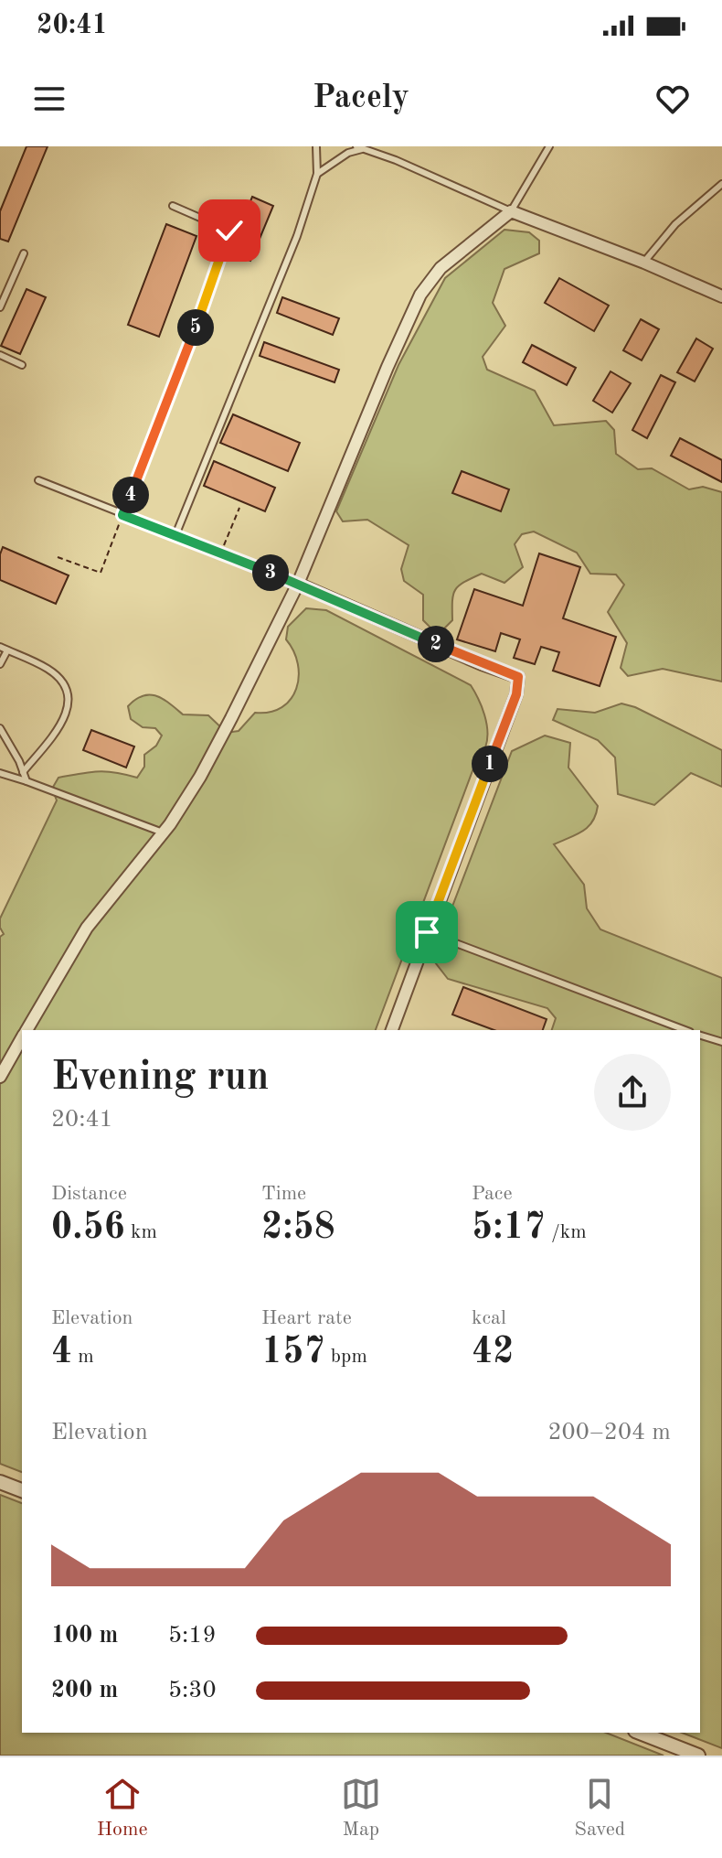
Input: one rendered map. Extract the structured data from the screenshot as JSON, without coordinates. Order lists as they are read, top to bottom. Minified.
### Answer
{"page":{"status":"20:41","header":"Pacely","pins":["5","4","3","2","1"],"heading":["Evening run","20:41"],"stats":[["Distance","0.56 km"],["Time","2:58"],["Pace","5:17 /km"],["Elevation","4 m"],["Heart rate","157 bpm"],["kcal","42"]],"chart":["Elevation","200–204 m"],"list":[{"name":"100 m","note":"5:19"},{"name":"200 m","note":"5:30"}],"tabs":["Home","Map","Saved"]}}
